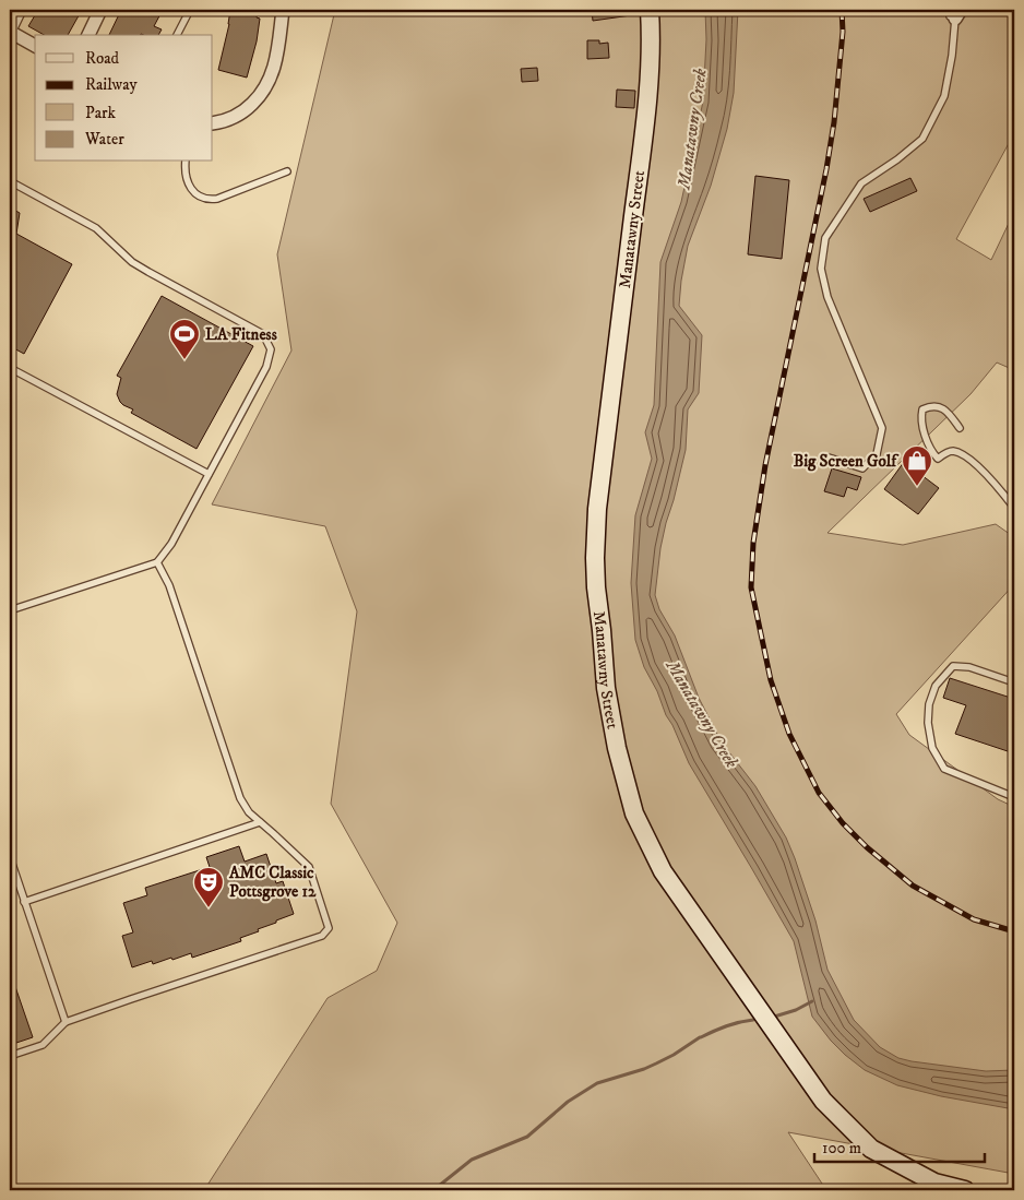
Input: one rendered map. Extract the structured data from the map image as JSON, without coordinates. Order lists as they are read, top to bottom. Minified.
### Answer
{"streets":{"street":["Manatawny Street"]},"water":["Manatawny Creek"],"places":{"sports":["LA Fitness"],"shop":["Big Screen Golf"],"theatre":["AMC Classic Pottsgrove 12"]},"legend":["Road","Railway","Park","Water"],"scale_bar":"100 m"}
